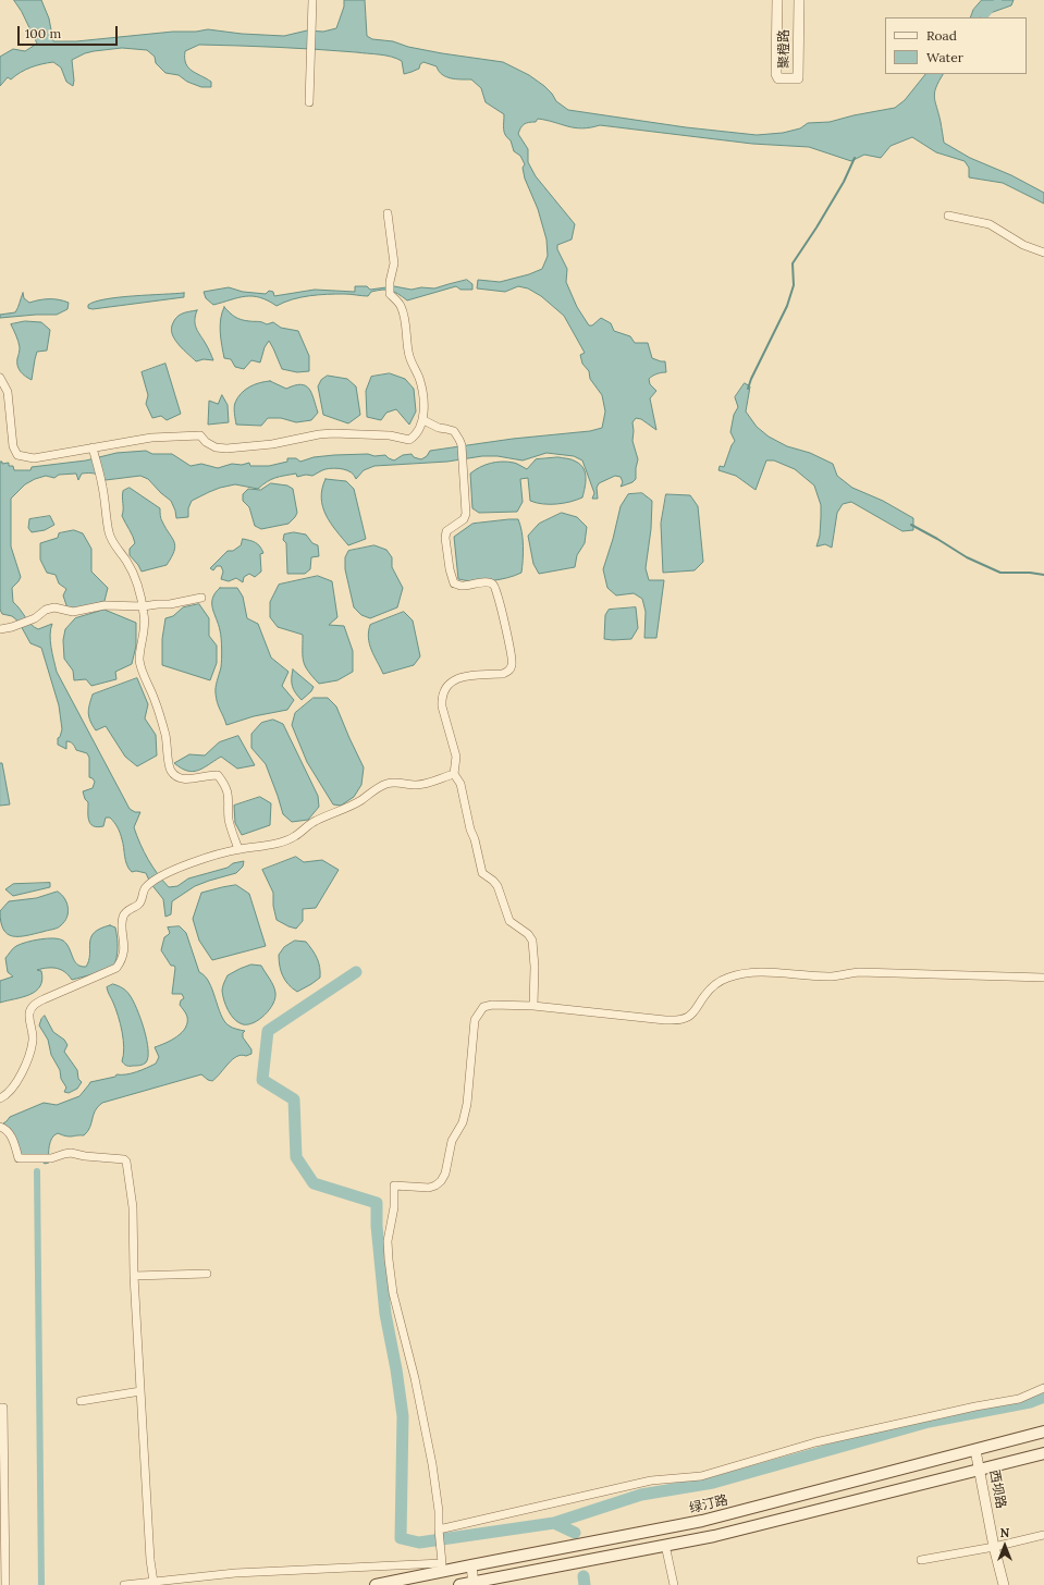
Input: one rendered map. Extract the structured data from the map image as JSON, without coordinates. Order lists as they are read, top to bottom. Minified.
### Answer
{"streets":{"main road":["绿汀路"],"street":["聚橙路","西坝路"]},"crossings":[["西坝路","绿汀路"]],"legend":["Road","Water"],"scale_bar":"100 m","north":"top"}
